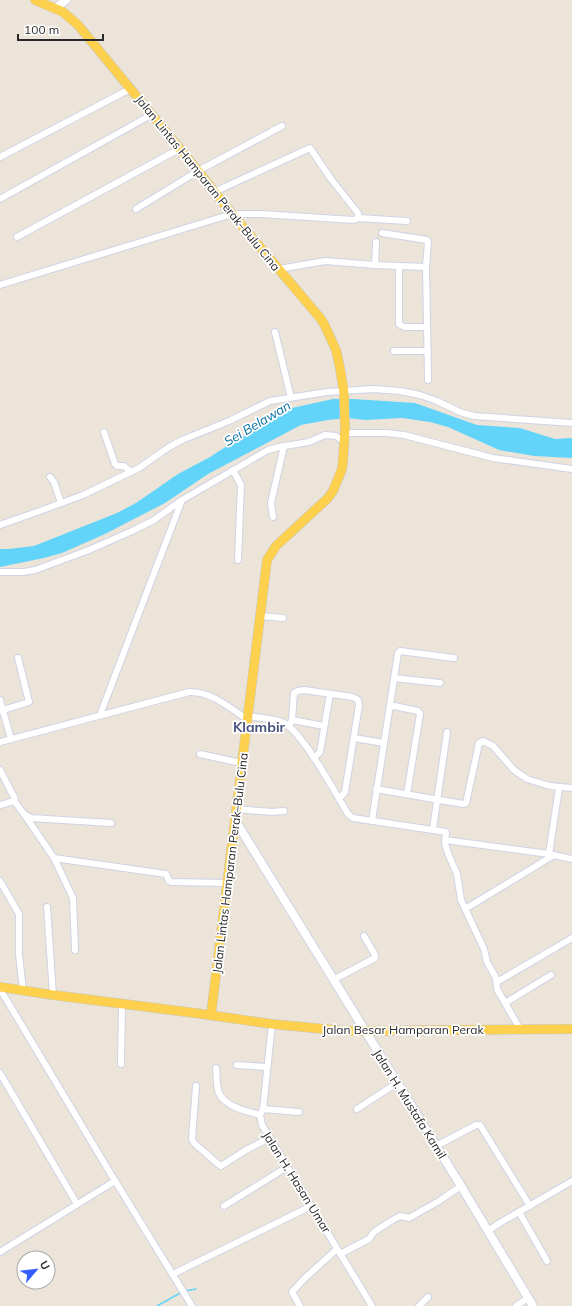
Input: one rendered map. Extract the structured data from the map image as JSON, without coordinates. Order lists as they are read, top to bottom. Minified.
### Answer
{"streets":{"main road":["Jalan Lintas Hamparan Perak–Bulu Cina","Jalan Besar Hamparan Perak"],"street":["Jalan H. Mustafa Kamil","Jalan H. Hasan Umar"]},"crossings":[["Jalan Lintas Hamparan Perak–Bulu Cina","Jalan Besar Hamparan Perak"],["Jalan Lintas Hamparan Perak–Bulu Cina","Jalan H. Mustafa Kamil"],["Jalan Besar Hamparan Perak","Jalan H. Mustafa Kamil"],["Jalan Besar Hamparan Perak","Jalan H. Hasan Umar"]],"districts":["Klambir"],"water":["Sei Belawan"],"scale_bar":"100 m","north":"top right"}
